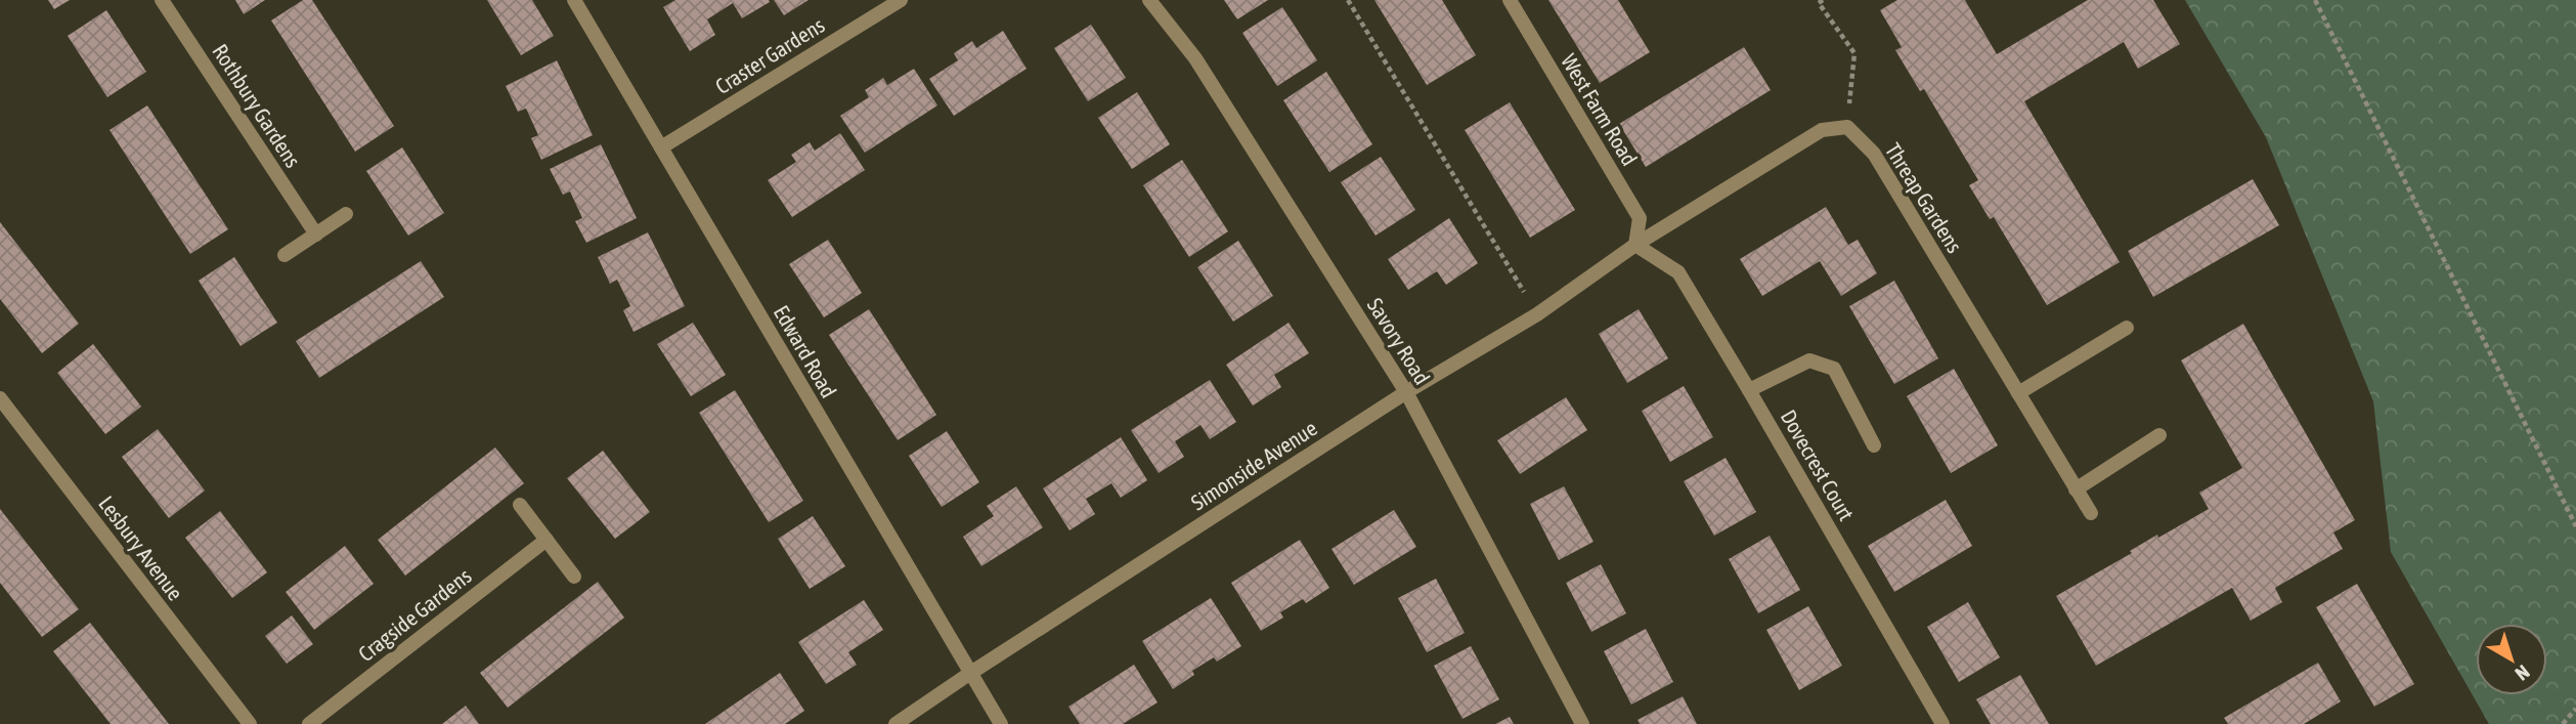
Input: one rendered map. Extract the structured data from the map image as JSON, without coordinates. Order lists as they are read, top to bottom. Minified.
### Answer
{"streets":{"street":["Craster Gardens","Rothbury Gardens","West Farm Road","Threap Gardens","Savory Road","Edward Road","Simonside Avenue","Dovecrest Court","Lesbury Avenue","Cragside Gardens"]},"crossings":[["Craster Gardens","Edward Road"],["West Farm Road","Simonside Avenue"],["West Farm Road","Dovecrest Court"],["Savory Road","Simonside Avenue"],["Edward Road","Simonside Avenue"],["Simonside Avenue","Dovecrest Court"]],"north":"bottom right"}
